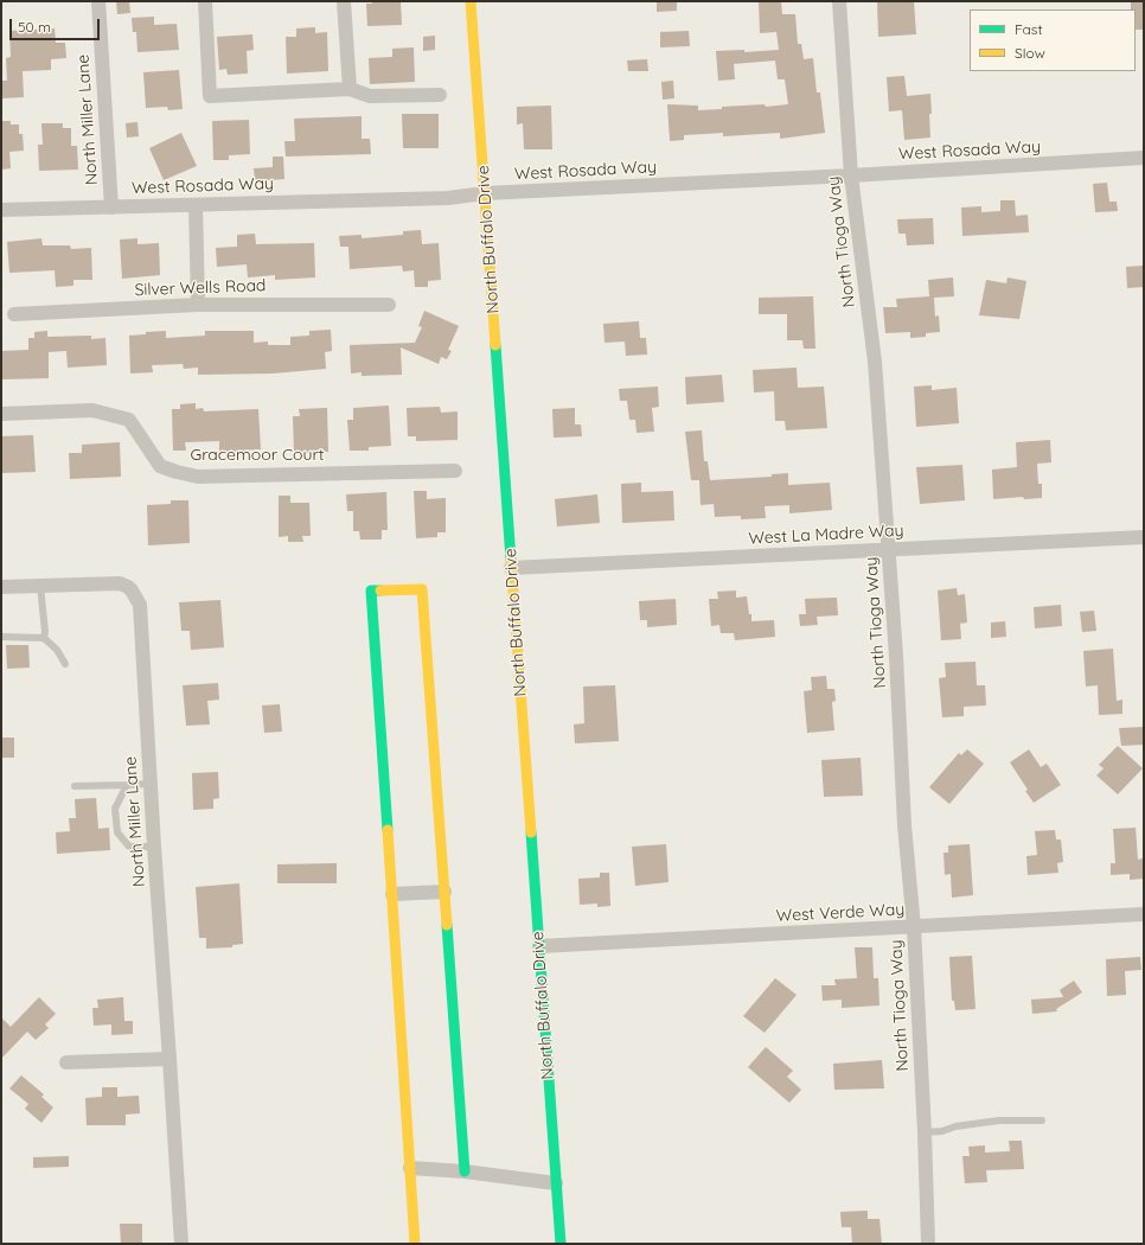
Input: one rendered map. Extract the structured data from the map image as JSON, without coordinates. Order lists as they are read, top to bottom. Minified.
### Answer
{"streets":{"street":["North Miller Lane","West Rosada Way","North Buffalo Drive","North Tioga Way","Silver Wells Road","Gracemoor Court","West La Madre Way","West Verde Way"]},"crossings":[["North Miller Lane","West Rosada Way"],["West Rosada Way","North Buffalo Drive"],["West Rosada Way","North Tioga Way"],["North Buffalo Drive","West La Madre Way"],["North Buffalo Drive","West Verde Way"],["North Tioga Way","West La Madre Way"],["North Tioga Way","West Verde Way"]],"legend":["Fast","Slow"],"scale_bar":"50 m"}
